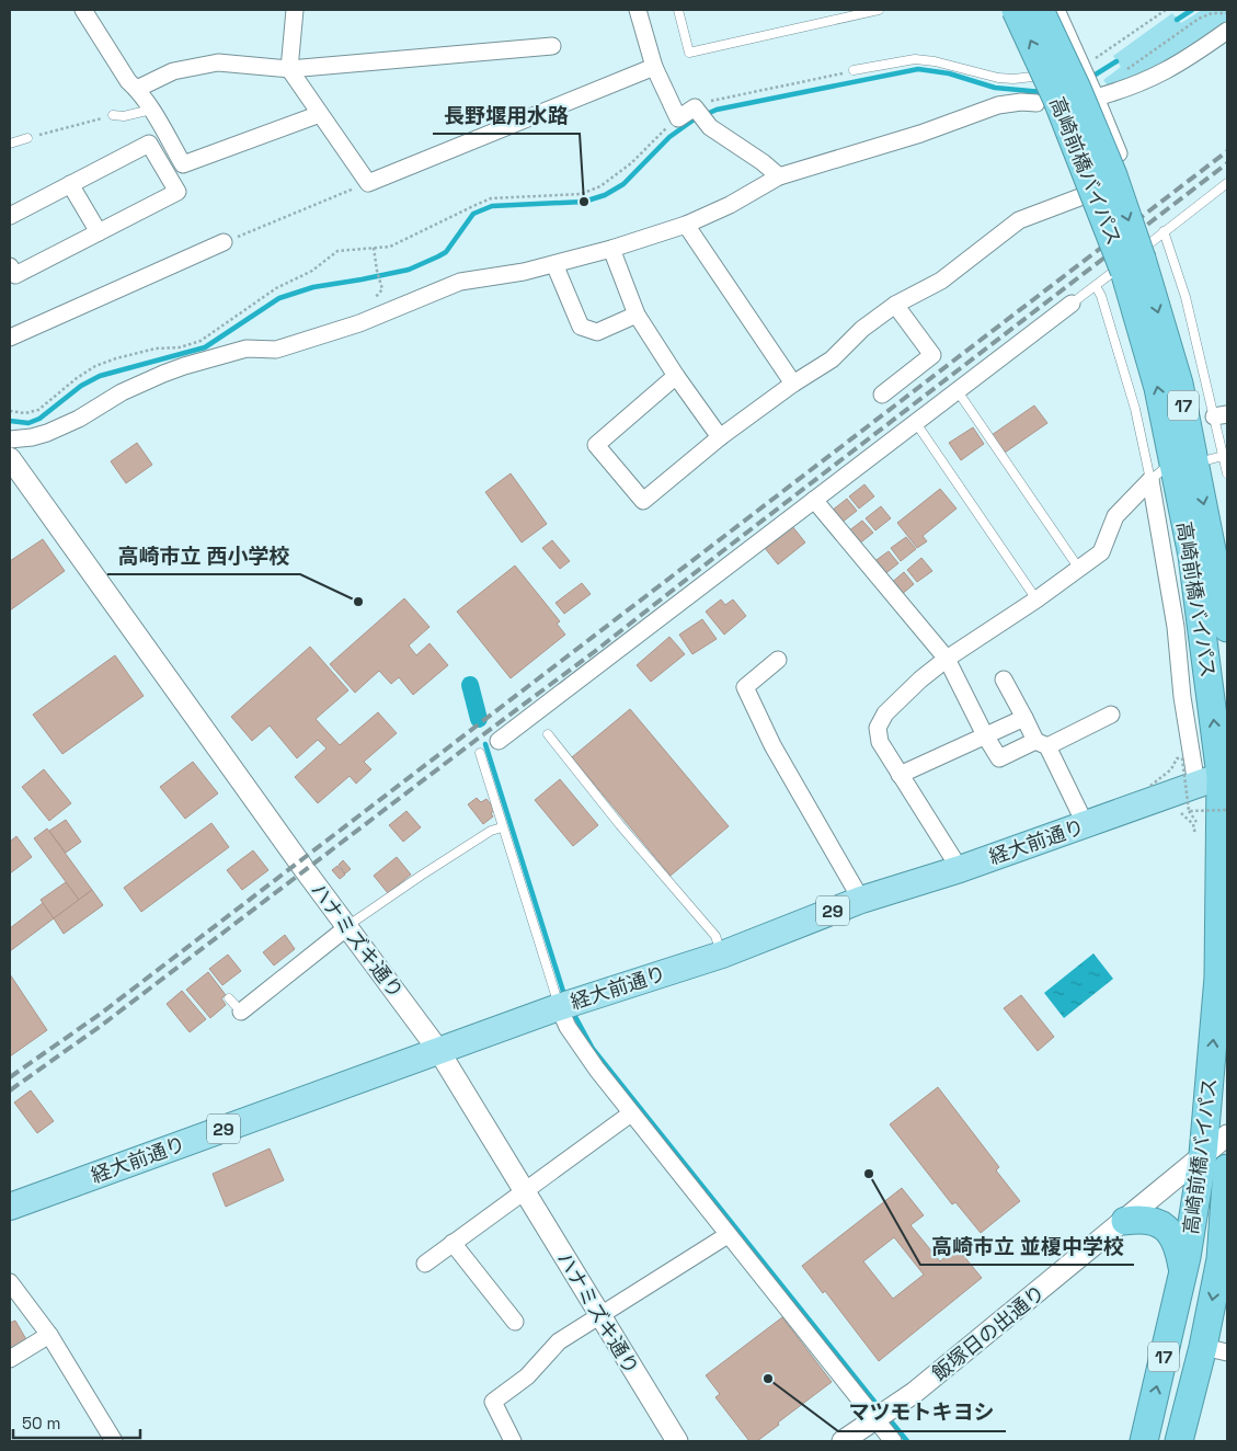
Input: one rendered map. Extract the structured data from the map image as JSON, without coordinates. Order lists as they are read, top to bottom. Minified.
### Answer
{"streets":{"highway":["高崎前橋バイパス","17"],"main road":["経大前通り","29"],"street":["ハナミズキ通り","飯塚日の出通り"]},"crossings":[["高崎前橋バイパス","経大前通り"],["高崎前橋バイパス","飯塚日の出通り"],["経大前通り","ハナミズキ通り"]],"places":["長野堰用水路","高崎市立 西小学校","高崎市立 並榎中学校","マツモトキヨシ"],"scale_bar":"50 m"}
